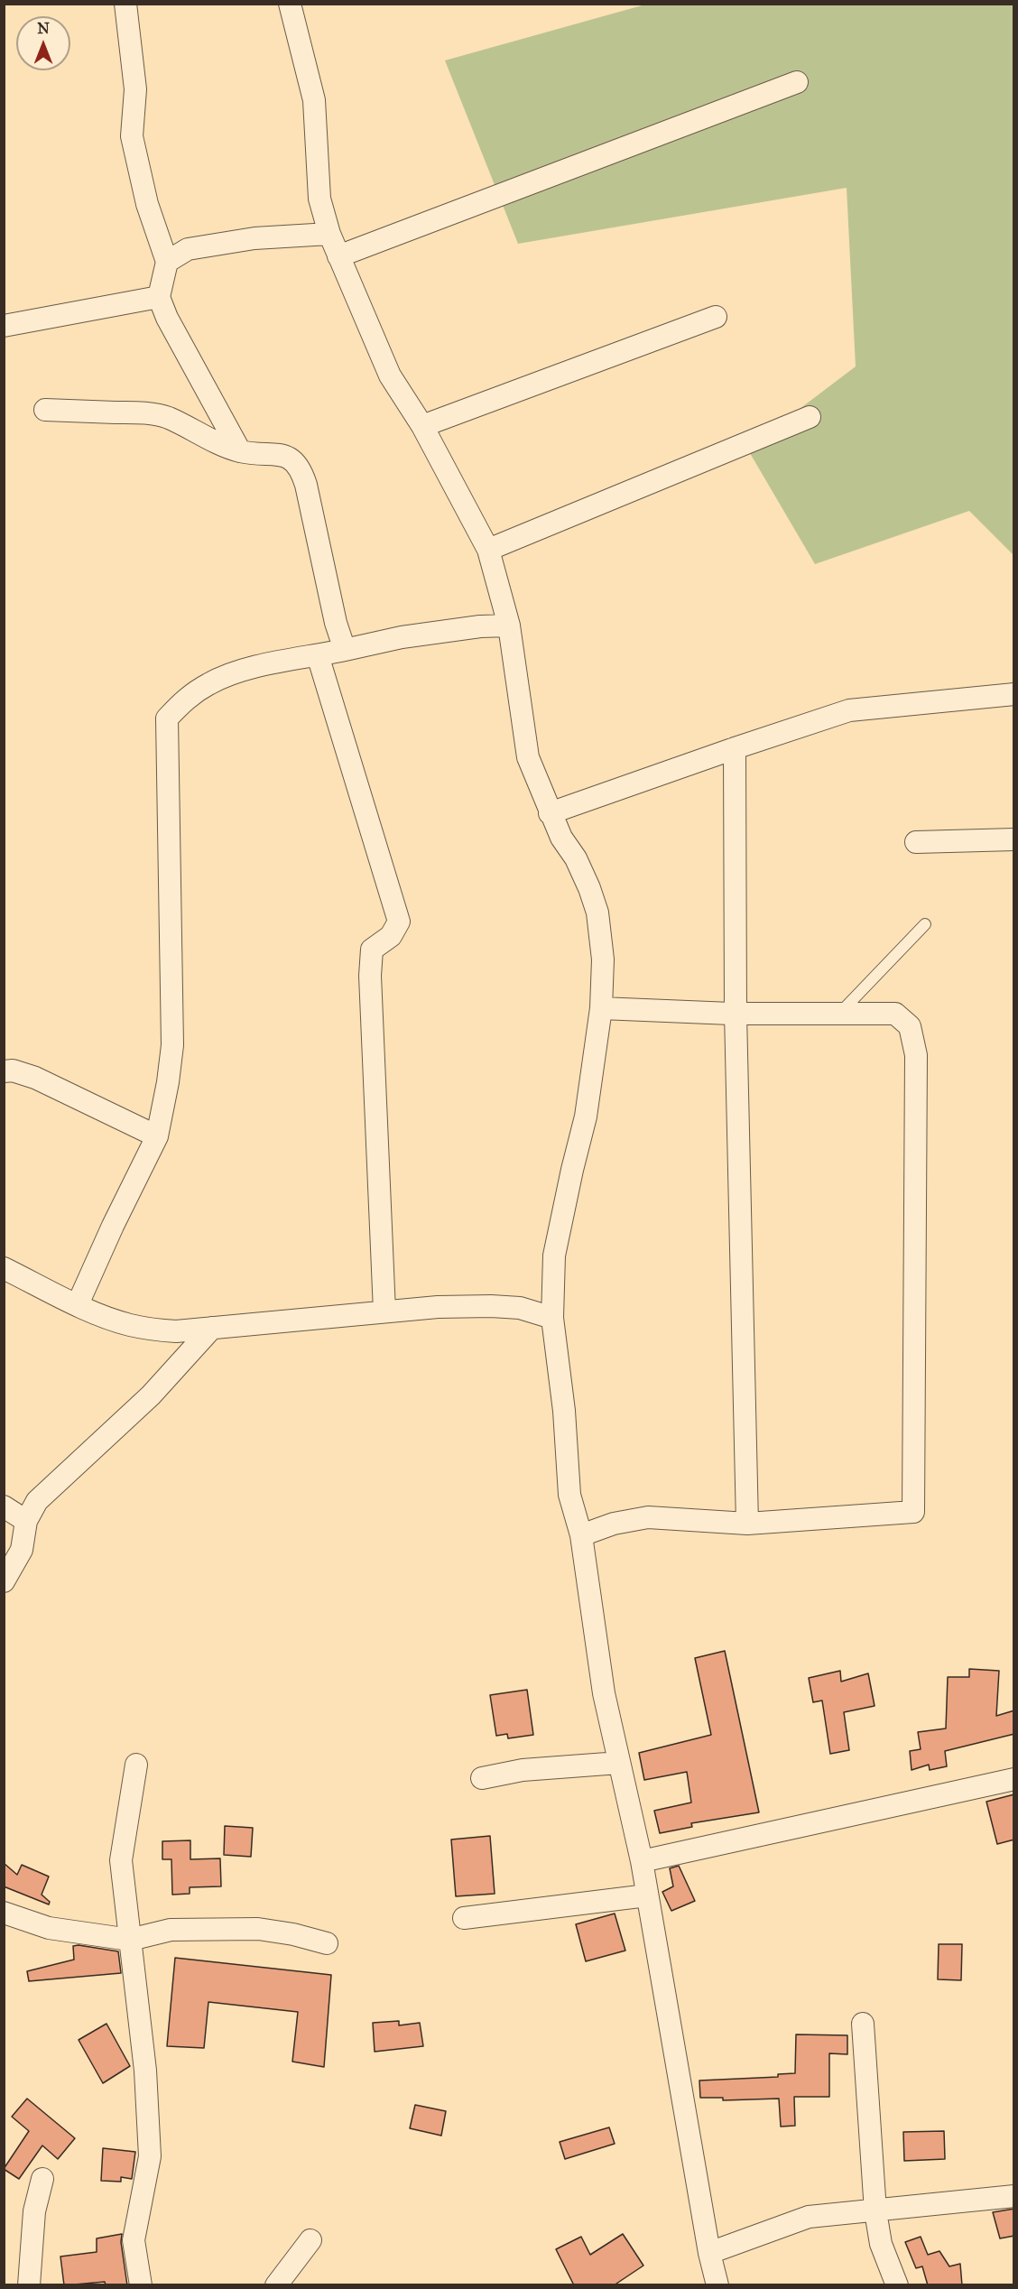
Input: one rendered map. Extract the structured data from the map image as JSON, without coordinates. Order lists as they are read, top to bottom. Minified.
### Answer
{"north":"top"}
